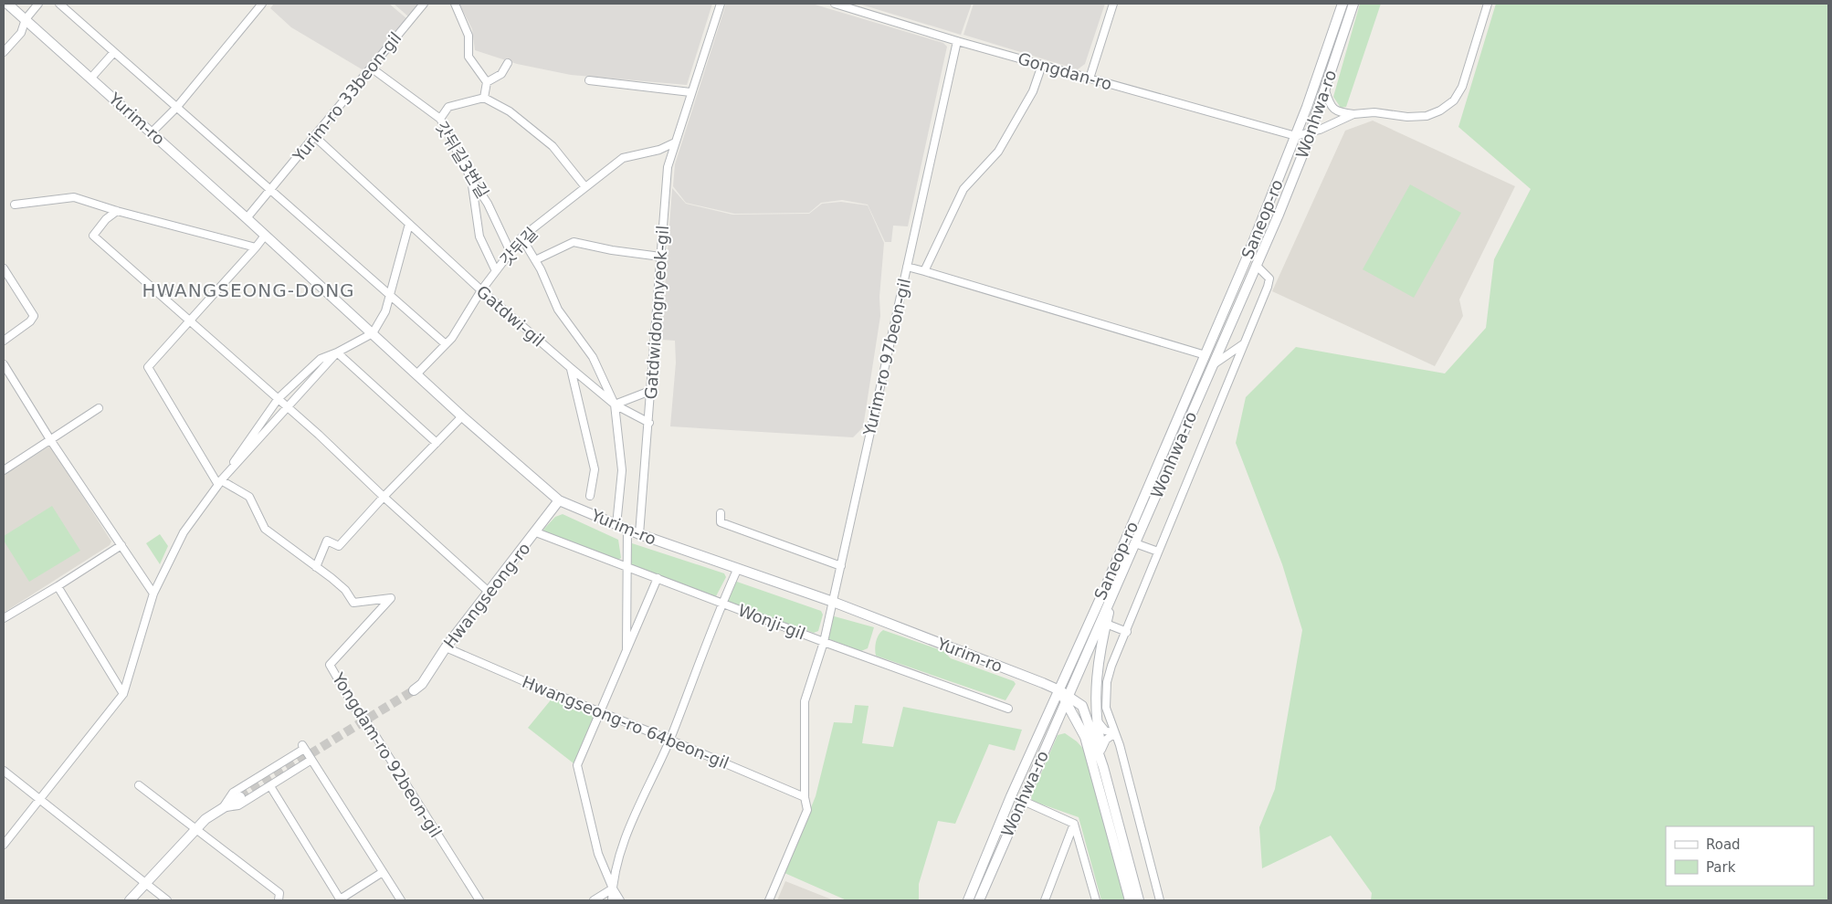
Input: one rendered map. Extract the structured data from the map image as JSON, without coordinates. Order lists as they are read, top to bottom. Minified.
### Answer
{"streets":{"street":["Gongdan-ro","Yurim-ro 33beon-gil","Wonhwa-ro","Yurim-ro","갓뒤길3번길","Saneop-ro","갓뒤길","Gatdwidongnyeok-gil","Gatdwi-gil","Yurim-ro 97beon-gil","Hwangseong-ro","Wonji-gil","Hwangseong-ro 64beon-gil","Yongdam-ro 92beon-gil"]},"crossings":[["Gongdan-ro","Saneop-ro"],["Gongdan-ro","Yurim-ro 97beon-gil"],["Yurim-ro 33beon-gil","Yurim-ro"],["Yurim-ro 33beon-gil","갓뒤길3번길"],["Yurim-ro 33beon-gil","Gatdwi-gil"],["Wonhwa-ro","Yurim-ro"],["Wonhwa-ro","Saneop-ro"],["Yurim-ro","Saneop-ro"],["Yurim-ro","갓뒤길"],["Yurim-ro","Gatdwidongnyeok-gil"],["Yurim-ro","Yurim-ro 97beon-gil"],["Yurim-ro","Hwangseong-ro"],["갓뒤길3번길","갓뒤길"],["갓뒤길3번길","Gatdwi-gil"],["갓뒤길","Gatdwidongnyeok-gil"],["갓뒤길","Gatdwi-gil"],["Gatdwidongnyeok-gil","Gatdwi-gil"],["Yurim-ro 97beon-gil","Wonji-gil"],["Yurim-ro 97beon-gil","Hwangseong-ro 64beon-gil"],["Hwangseong-ro","Wonji-gil"],["Hwangseong-ro","Hwangseong-ro 64beon-gil"]],"districts":["HWANGSEONG-DONG"],"legend":["Road","Park"]}
